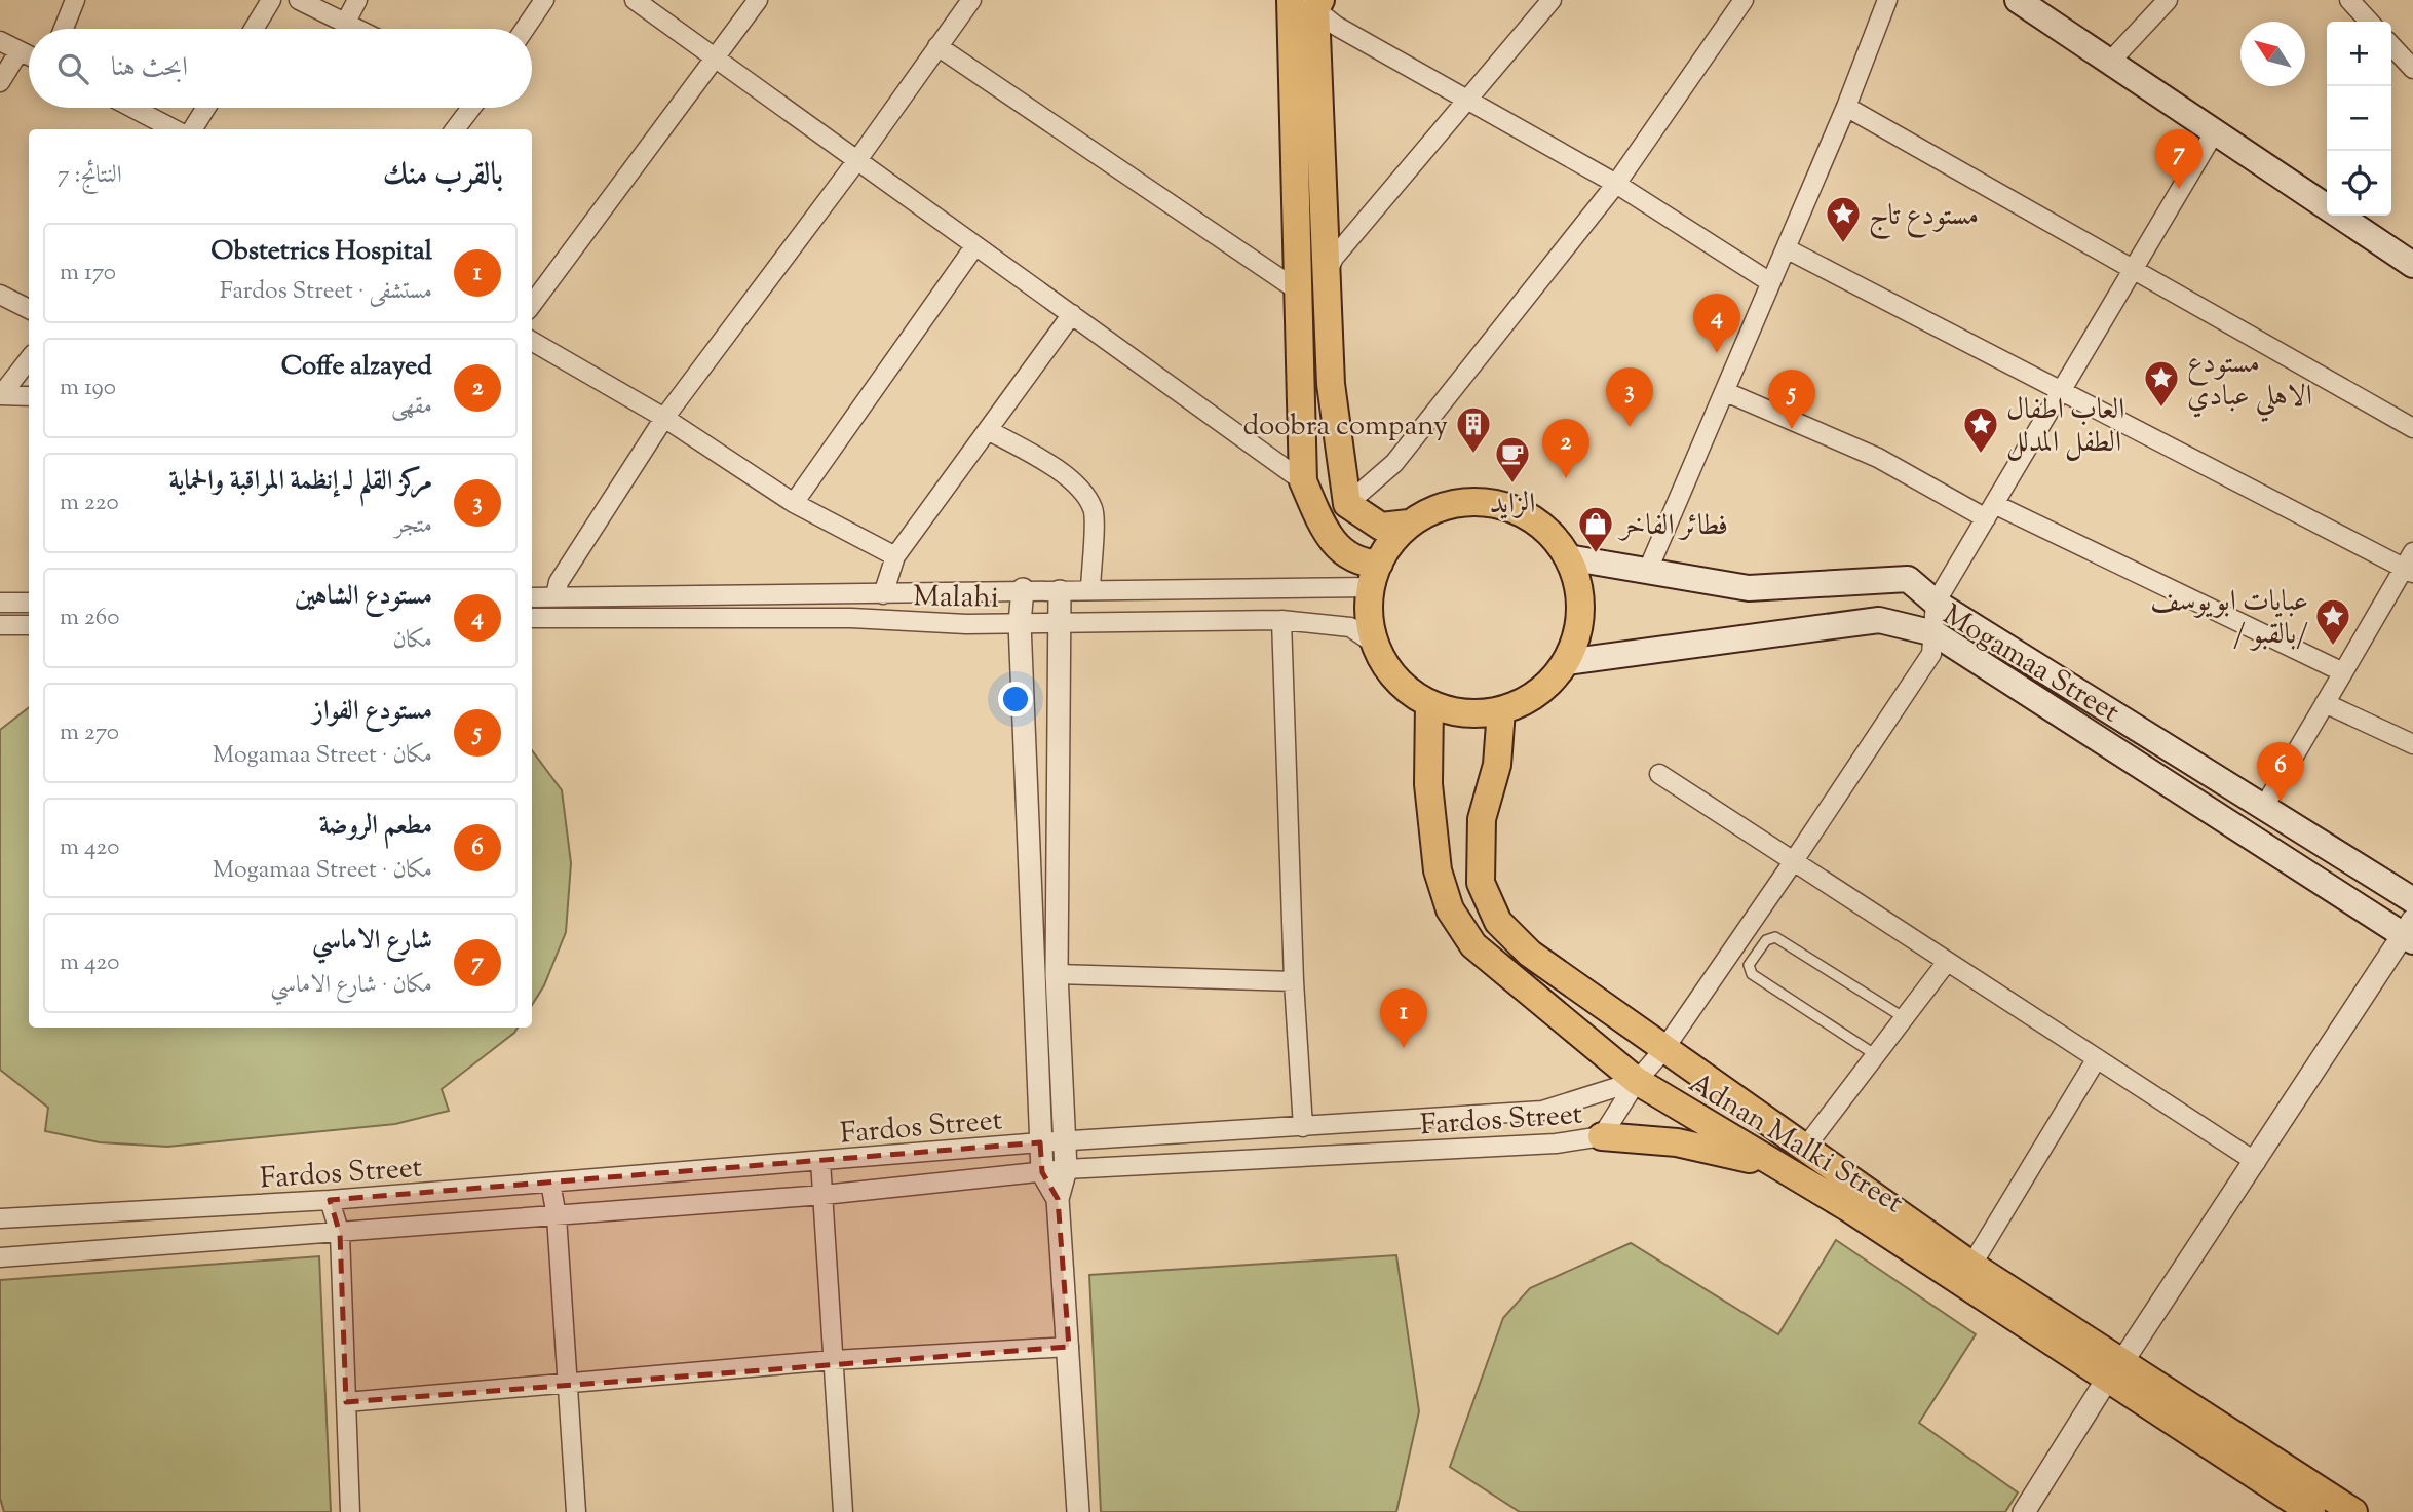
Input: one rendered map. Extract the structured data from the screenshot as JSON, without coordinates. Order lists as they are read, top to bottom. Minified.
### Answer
{"streets":{"main road":["Mogamaa Street","Adnan Malki Street"],"street":["Malahi","Fardos Street"]},"crossings":[["Malahi","Mogamaa Street"],["Malahi","Adnan Malki Street"],["Mogamaa Street","Adnan Malki Street"],["Fardos Street","Adnan Malki Street"]],"places":{"place":["مستودع تاج","مستودع الاهلي عبادي","العاب اطفال الطفل المدلل","عبايات ابويوسف / بالقبو/"],"building":["doobra company"],"cafe":["الزايد"],"shop":["فطائر الفاخر"]},"north":"top left","page":{"map_buttons":["+","−"],"search":"ابحث هنا","pins":["7","4","3","5","2","6","1"],"heading":["بالقرب منك","النتائج: 7"],"list":[{"mark":"1","name":"Obstetrics Hospital","note":"مستشفى · Fardos Street","value":"170 m"},{"mark":"2","name":"Coffe alzayed","note":"مقهى","value":"190 m"},{"mark":"3","name":"مركز القلم لـ إنظمة المراقبة والحماية","note":"متجر","value":"220 m"},{"mark":"4","name":"مستودع الشاهين","note":"مكان","value":"260 m"},{"mark":"5","name":"مستودع الفواز","note":"مكان · Mogamaa Street","value":"270 m"},{"mark":"6","name":"مطعم الروضة","note":"مكان · Mogamaa Street","value":"420 m"},{"mark":"7","name":"شارع الاماسي","note":"مكان · شارع الاماسي","value":"420 m"}]}}
